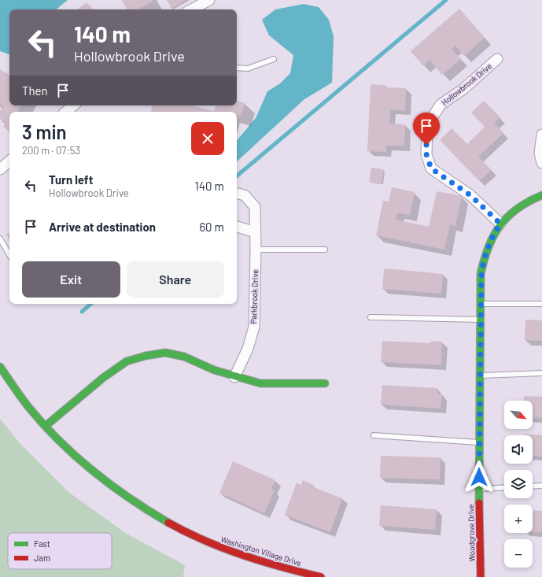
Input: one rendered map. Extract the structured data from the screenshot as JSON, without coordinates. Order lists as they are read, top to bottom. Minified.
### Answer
{"streets":{"street":["Hollowbrook Drive","Parkbrook Drive","Woodgrove Drive","Washington Village Drive"]},"crossings":[["Hollowbrook Drive","Woodgrove Drive"]],"legend":["Fast","Jam"],"north":"bottom right","page":{"turn":["140 m","Hollowbrook Drive"],"then":"Then","heading":["3 min","200 m · 07:53"],"list":[{"name":"Turn left","note":"Hollowbrook Drive","value":"140 m"},{"name":"Arrive at destination","value":"60 m"}],"buttons":["Exit","Share"],"map_buttons":["+","−"]}}
